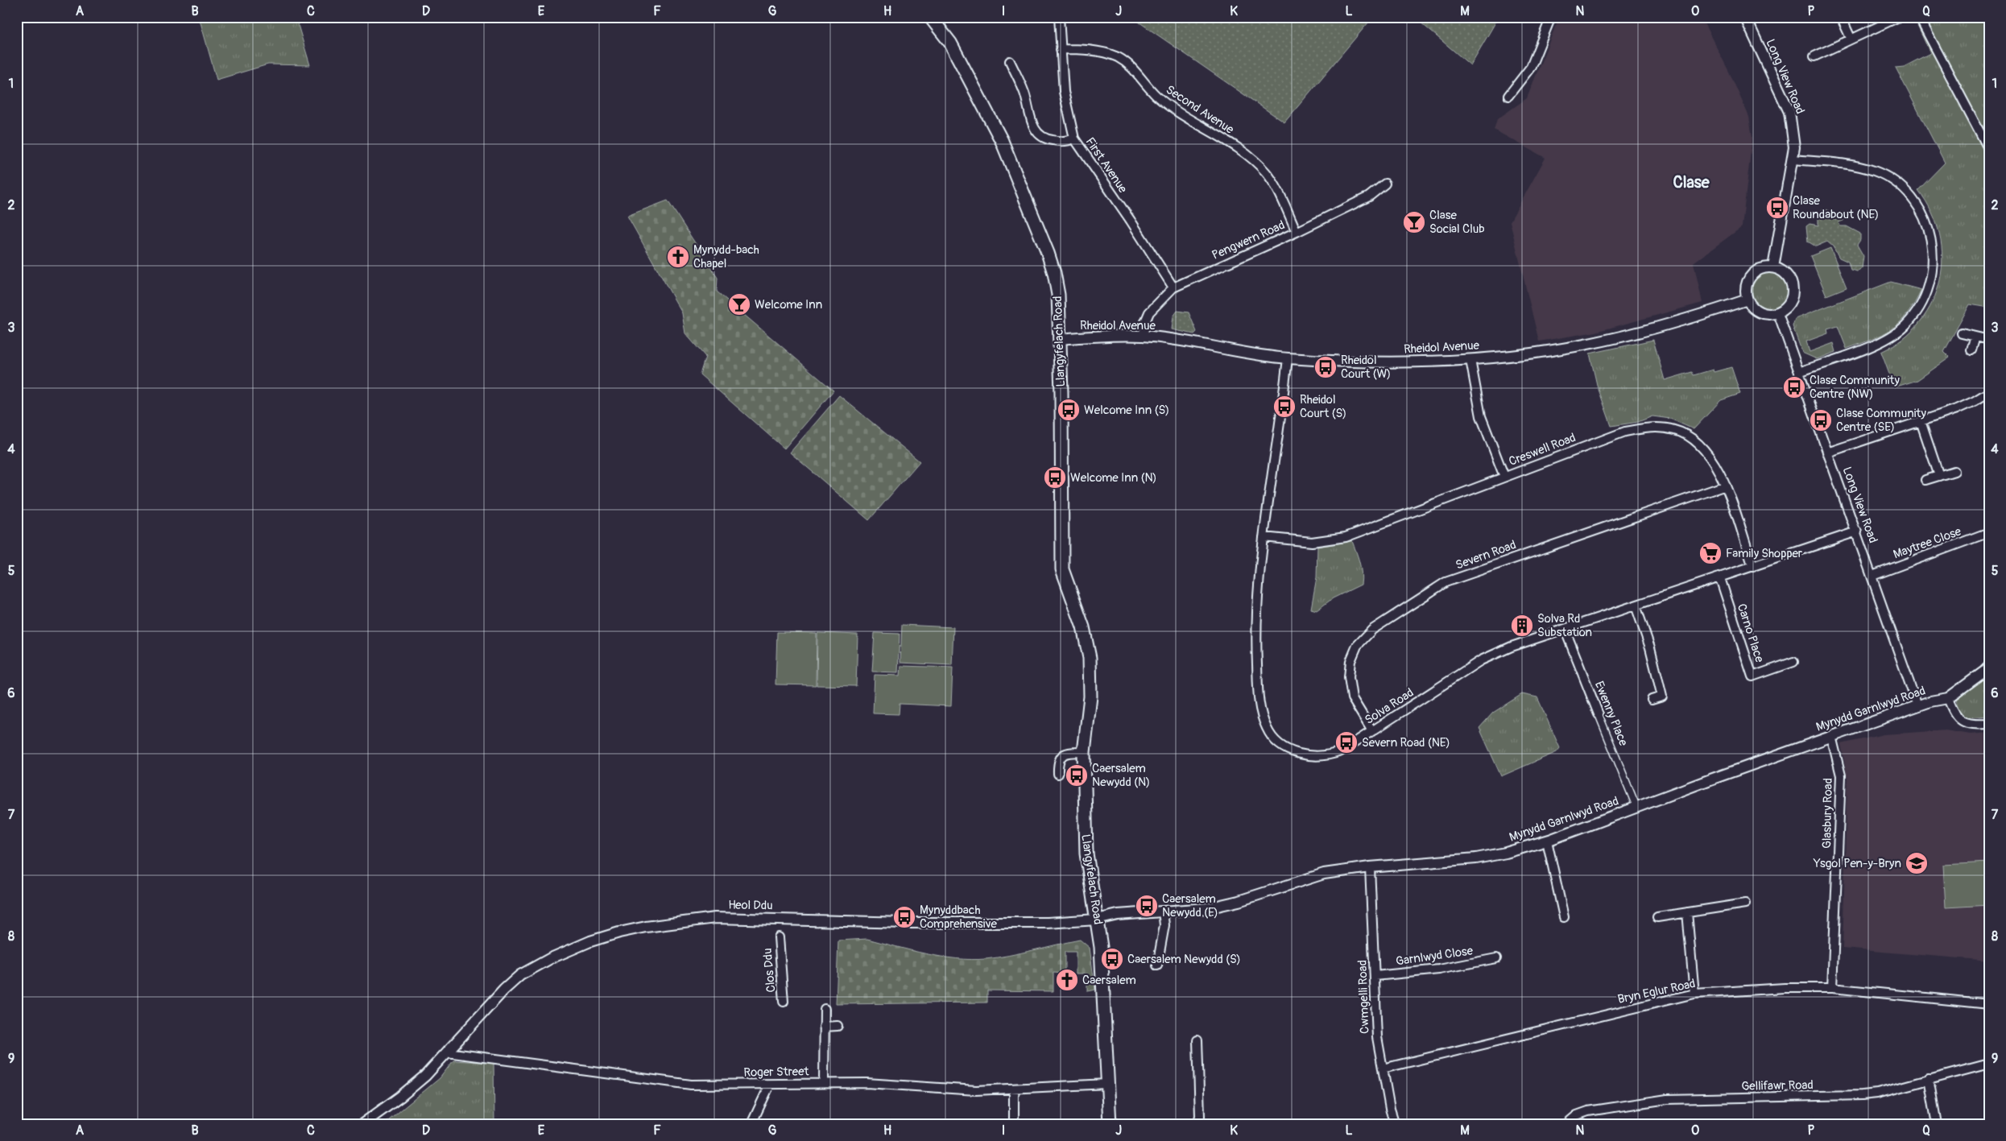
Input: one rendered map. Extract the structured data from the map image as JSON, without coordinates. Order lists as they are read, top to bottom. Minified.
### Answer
{"streets":{"main road":["Llangyfelach Road"],"street":["Long View Road","Second Avenue","First Avenue","Pengwern Road","Rheidol Avenue","Creswell Road","Maytree Close","Severn Road","Carno Place","Solva Road","Mynydd Garnlwyd Road","Ewenny Place","Glasbury Road","Heol Ddu","Garnlwyd Close","Clos Ddu","Bryn Eglur Road","Cwmgelli Road","Roger Street","Gellifawr Road"]},"crossings":[["Long View Road","Rheidol Avenue"],["Long View Road","Maytree Close"],["Long View Road","Solva Road"],["Long View Road","Mynydd Garnlwyd Road"],["Second Avenue","First Avenue"],["Second Avenue","Pengwern Road"],["First Avenue","Pengwern Road"],["Pengwern Road","Rheidol Avenue"],["Rheidol Avenue","Llangyfelach Road"],["Rheidol Avenue","Solva Road"],["Llangyfelach Road","Mynydd Garnlwyd Road"],["Llangyfelach Road","Heol Ddu"],["Llangyfelach Road","Roger Street"],["Creswell Road","Severn Road"],["Creswell Road","Solva Road"],["Severn Road","Solva Road"],["Carno Place","Solva Road"],["Solva Road","Ewenny Place"],["Mynydd Garnlwyd Road","Ewenny Place"],["Mynydd Garnlwyd Road","Glasbury Road"],["Mynydd Garnlwyd Road","Heol Ddu"],["Mynydd Garnlwyd Road","Cwmgelli Road"],["Glasbury Road","Bryn Eglur Road"],["Heol Ddu","Roger Street"],["Garnlwyd Close","Cwmgelli Road"],["Bryn Eglur Road","Cwmgelli Road"]],"districts":["Clase"],"places":{"bus stop":["Clase Roundabout (NE)","Rheidol Court (W)","Clase Community Centre (NW)","Rheidol Court (S)","Welcome Inn (S)","Clase Community Centre (SE)","Welcome Inn (N)","Severn Road (NE)","Caersalem Newydd (N)","Caersalem Newydd (E)","Mynyddbach Comprehensive","Caersalem Newydd (S)"],"bar":["Clase Social Club","Welcome Inn"],"church":["Mynydd-bach Chapel","Caersalem"],"supermarket":["Family Shopper"],"building":["Solva Rd Substation"],"school or university":["Ysgol Pen-y-Bryn"]},"grid":{"columns":["A","B","C","D","E","F","G","H","I","J","K","L","M","N","O","P","Q"],"rows":["1","2","3","4","5","6","7","8","9"]}}
